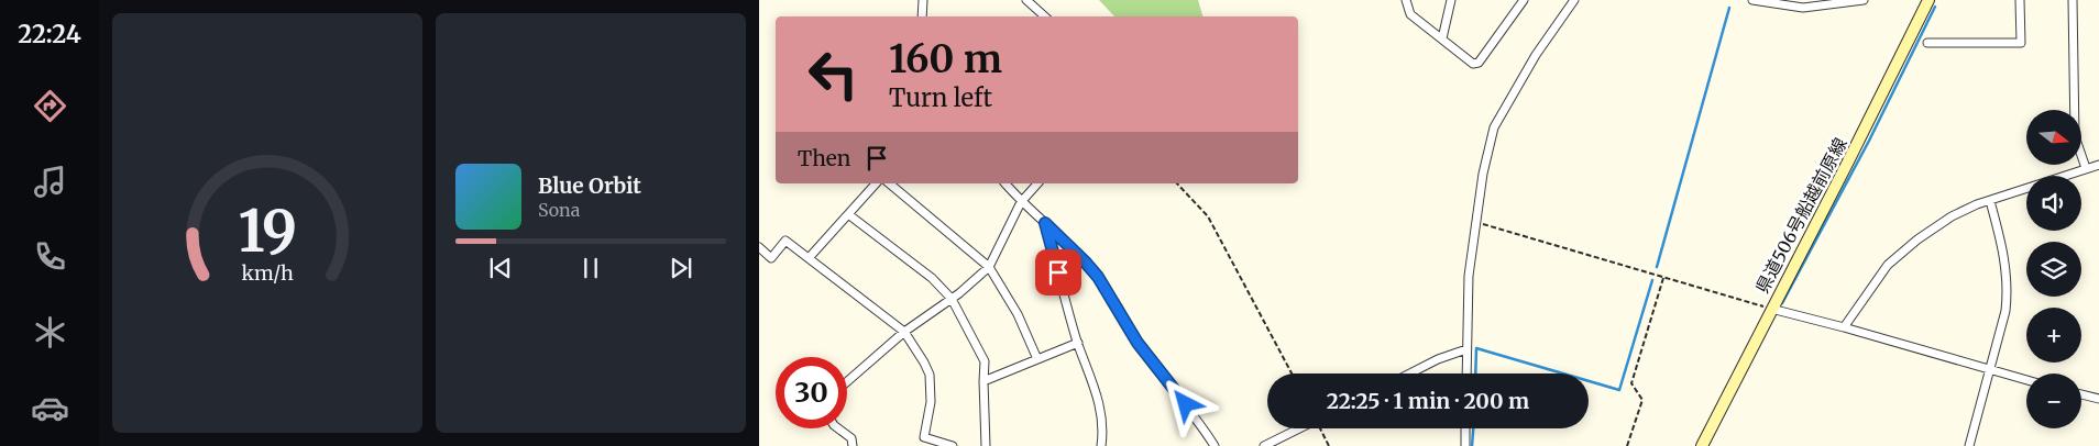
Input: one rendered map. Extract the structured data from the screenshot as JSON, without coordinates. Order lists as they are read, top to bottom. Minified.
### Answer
{"streets":{"main road":["県道506号船越前原線"]},"north":"right","page":{"tabs":"22:24","turn":["160 m","Turn left"],"map_buttons":["+","−"],"then":"Then","song":["Blue Orbit","Sona"],"limit":"30","trip":"22:25 · 1 min · 200 m","gauge":["19","km/h"]}}
